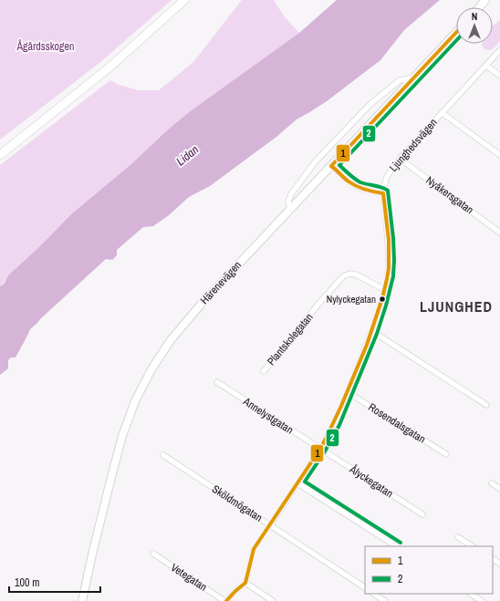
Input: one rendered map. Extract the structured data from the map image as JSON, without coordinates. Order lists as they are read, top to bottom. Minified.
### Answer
{"streets":{"street":["Ljunghedsvägen","Nyåkersgatan","Härenevägen","Plantskolegatan","Annelystgatan","Rosendalsgatan","Ålyckegatan","Sköldmögatan","Vetegatan"]},"crossings":[["Ljunghedsvägen","Nyåkersgatan"],["Ljunghedsvägen","Plantskolegatan"],["Ljunghedsvägen","Annelystgatan"],["Ljunghedsvägen","Rosendalsgatan"],["Ljunghedsvägen","Ålyckegatan"],["Ljunghedsvägen","Sköldmögatan"],["Annelystgatan","Ålyckegatan"]],"districts":["LJUNGHED"],"water":["Lidan"],"parks":["Ågårdsskogen"],"places":["Nylyckegatan"],"lines":["transit line 1","transit line 2"],"legend":["1","2"],"scale_bar":"100 m","north":"top"}
